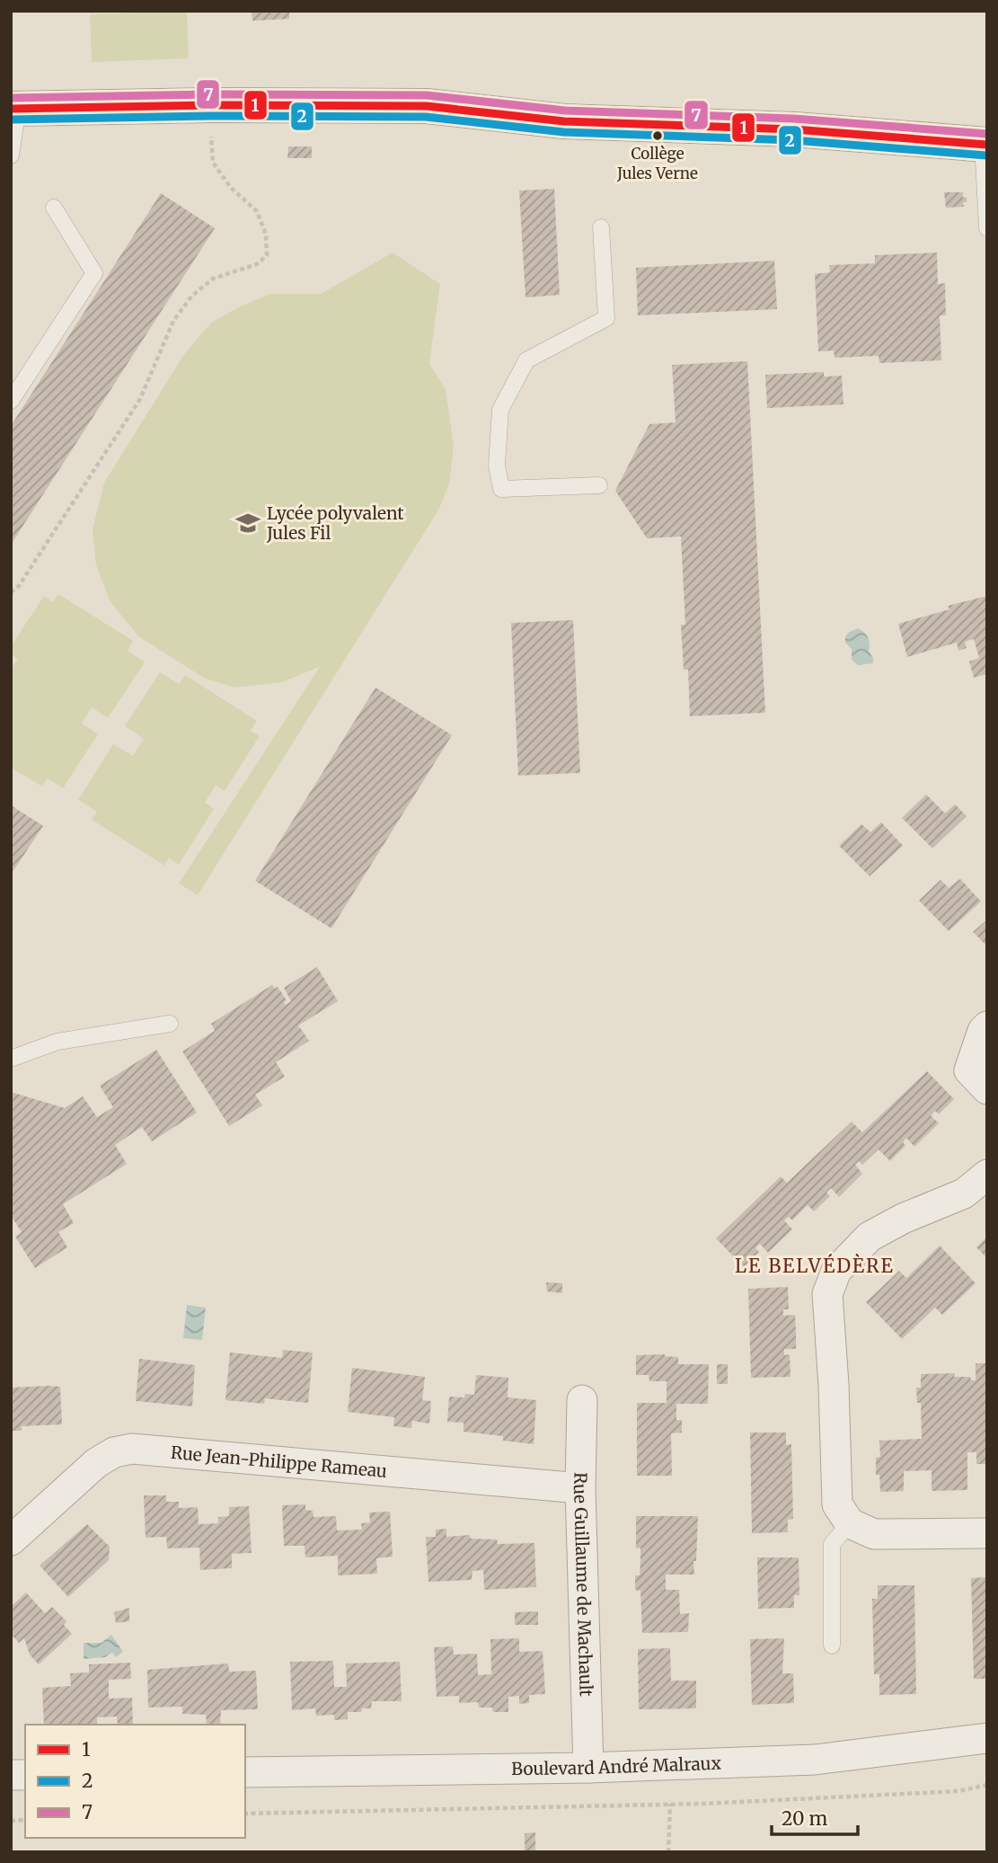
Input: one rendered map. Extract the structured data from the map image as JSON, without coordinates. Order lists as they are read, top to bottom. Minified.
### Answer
{"streets":{"street":["Rue Jean-Philippe Rameau","Rue Guillaume de Machault","Boulevard André Malraux"]},"crossings":[["Rue Jean-Philippe Rameau","Rue Guillaume de Machault"],["Rue Guillaume de Machault","Boulevard André Malraux"]],"districts":["LE BELVÉDÈRE"],"places":{"other":["Collège Jules Verne"],"school or university":["Lycée polyvalent Jules Fil"]},"lines":["transit line 7","transit line 1","transit line 2"],"legend":["1","2","7"],"scale_bar":"20 m"}
